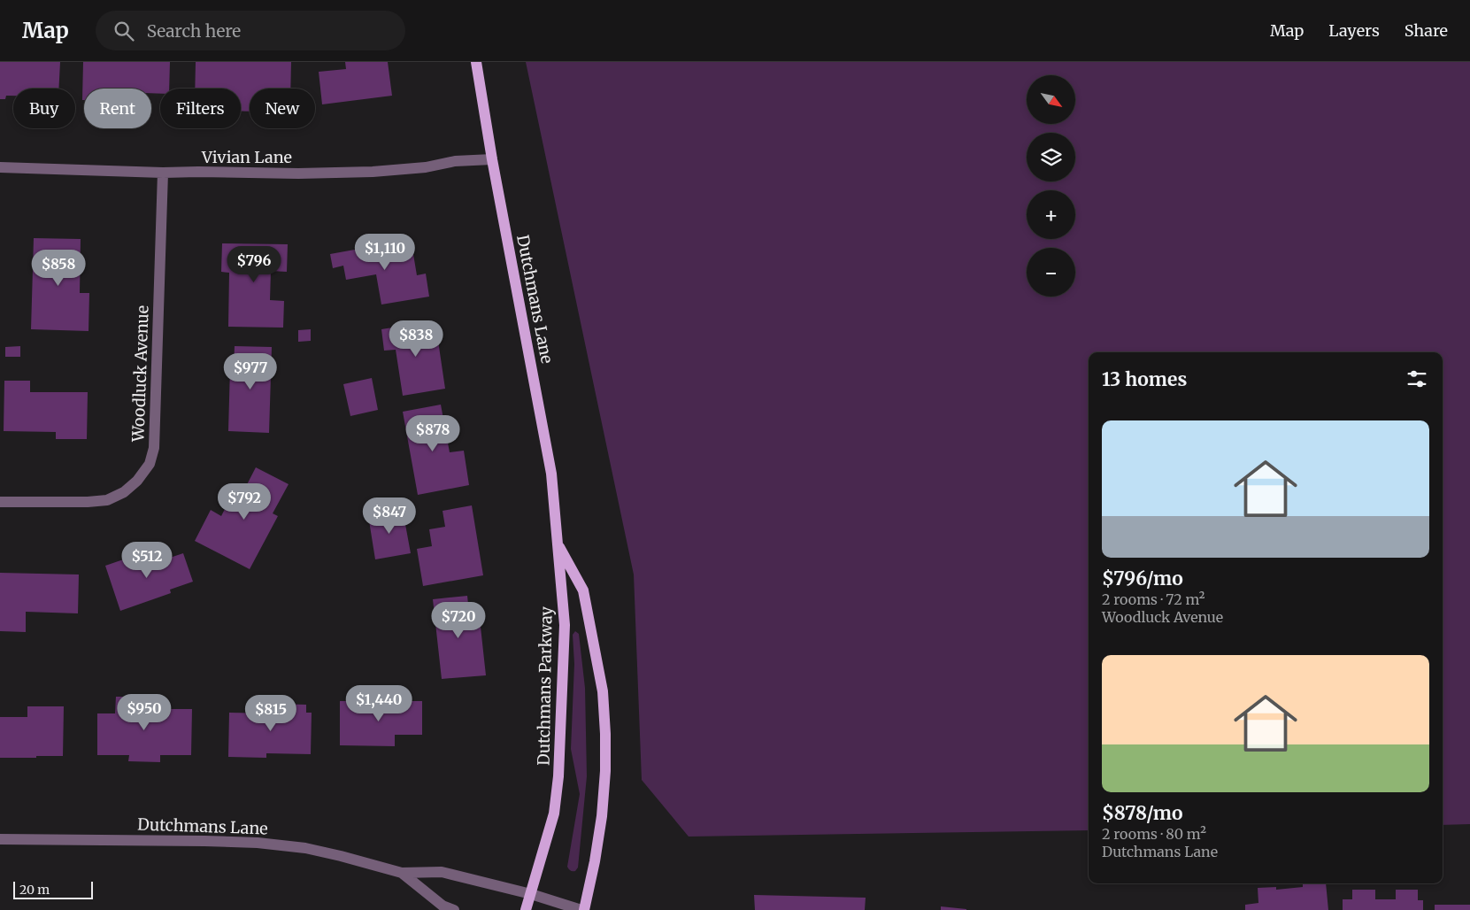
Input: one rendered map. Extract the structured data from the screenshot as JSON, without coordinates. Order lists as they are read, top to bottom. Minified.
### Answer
{"streets":{"main road":["Dutchmans Lane","Dutchmans Parkway"],"street":["Vivian Lane","Woodluck Avenue"]},"crossings":[["Vivian Lane","Dutchmans Lane"],["Vivian Lane","Woodluck Avenue"],["Dutchmans Lane","Dutchmans Parkway"]],"scale_bar":"20 m","north":"bottom right","page":{"header":"Map","search":"Search here","nav":["Map","Layers","Share"],"map_buttons":["+","−"],"chip":["Buy","Rent","Filters","New"],"price":["$1,110","$796","$858","$838","$977","$878","$792","$847","$512","$720","$1,440","$950","$815"],"heading":"13 homes","list":[{"name":"$796/mo","note":"2 rooms · 72 m² · Woodluck Avenue"},{"name":"$878/mo","note":"2 rooms · 80 m² · Dutchmans Lane"}],"scale":"20 m"}}
